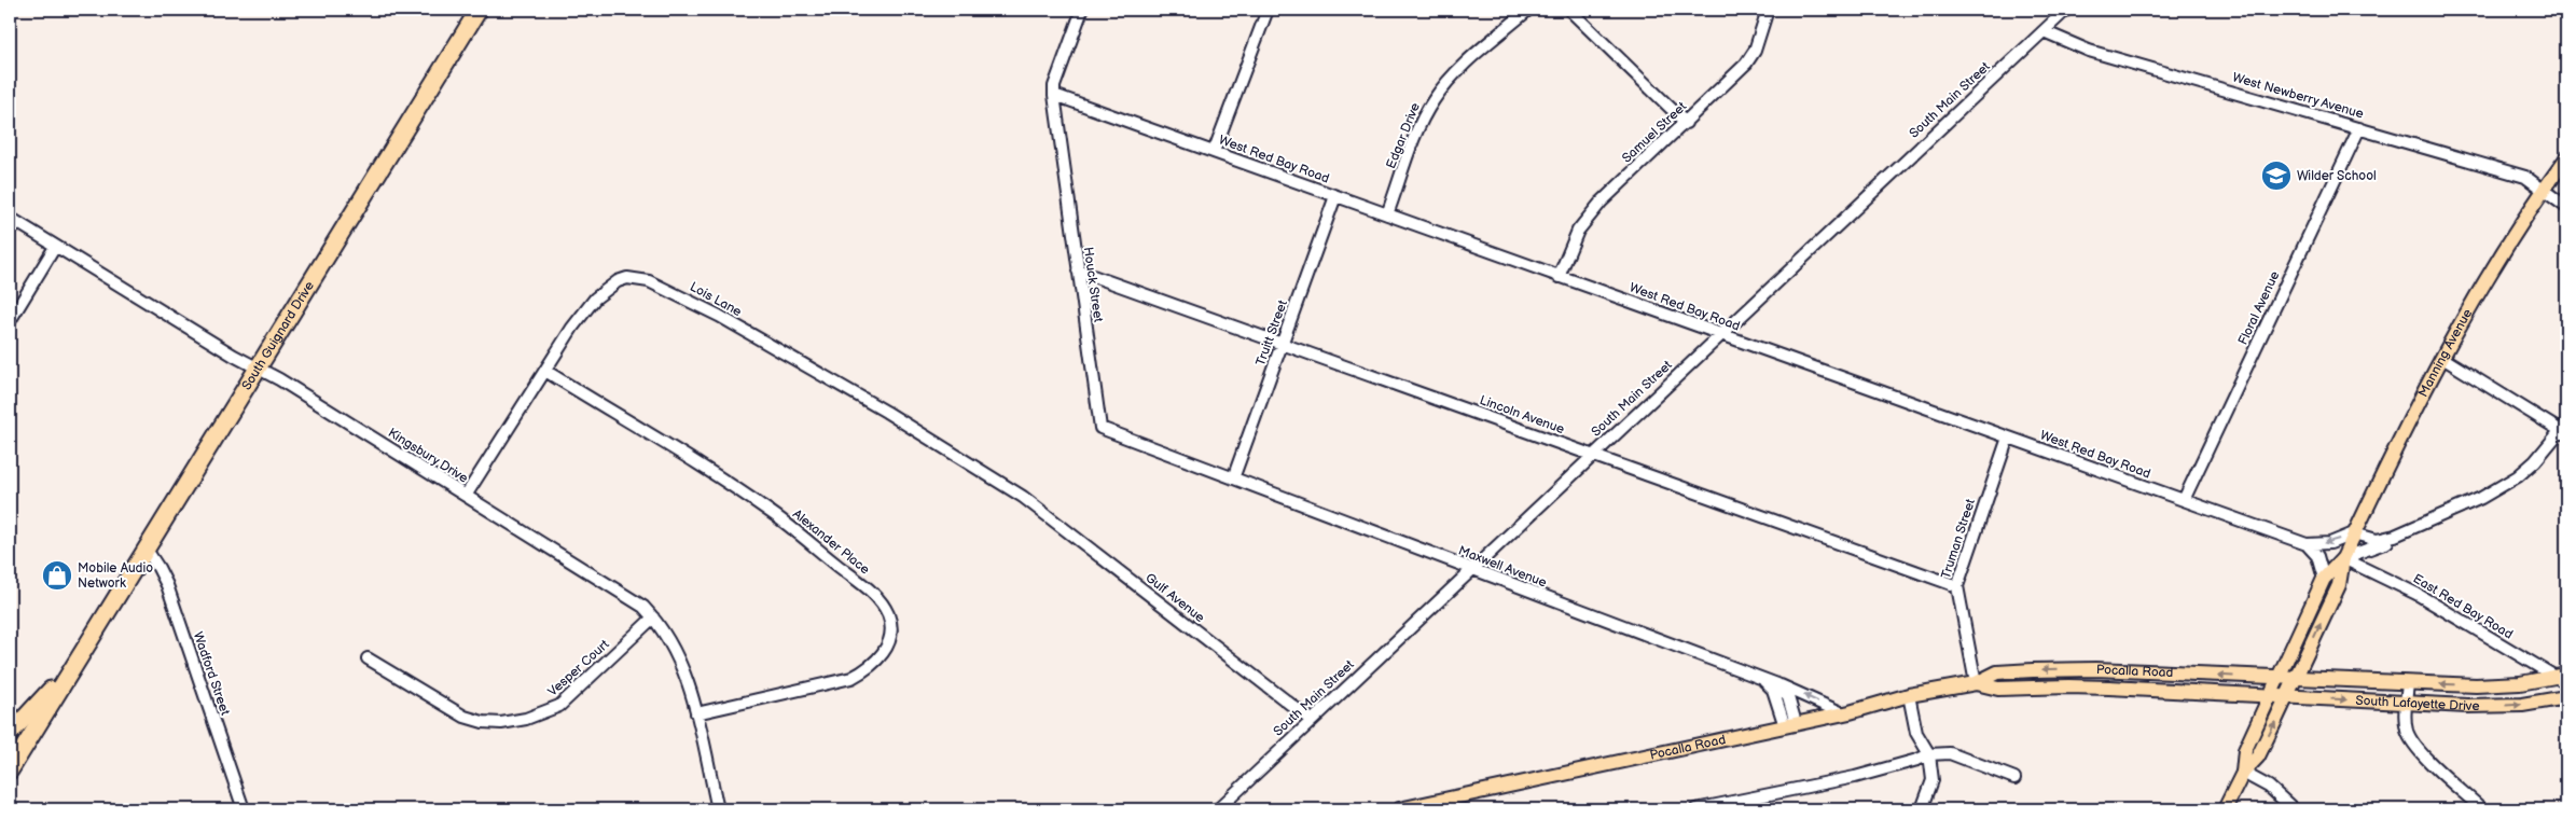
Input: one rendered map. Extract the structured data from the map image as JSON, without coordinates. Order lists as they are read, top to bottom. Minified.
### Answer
{"streets":{"highway":["South Guignard Drive"],"main road":["Manning Avenue","Pocalla Road","South Lafayette Drive"],"street":["West Newberry Avenue","South Main Street","Samuel Street","Edgar Drive","West Red Bay Road","Houck Street","Lois Lane","Floral Avenue","Truitt Street","Lincoln Avenue","Kingsbury Drive","Truman Street","Alexander Place","Maxwell Avenue","Gulf Avenue","East Red Bay Road","Vesper Court","Wadford Street"]},"crossings":[["West Newberry Avenue","South Main Street"],["West Newberry Avenue","Floral Avenue"],["West Newberry Avenue","Manning Avenue"],["South Main Street","West Red Bay Road"],["South Main Street","Lincoln Avenue"],["South Main Street","Maxwell Avenue"],["South Main Street","Gulf Avenue"],["Samuel Street","West Red Bay Road"],["Edgar Drive","West Red Bay Road"],["West Red Bay Road","Houck Street"],["West Red Bay Road","Floral Avenue"],["West Red Bay Road","Truitt Street"],["West Red Bay Road","Manning Avenue"],["West Red Bay Road","Truman Street"],["Houck Street","Truitt Street"],["Houck Street","Lincoln Avenue"],["Houck Street","Maxwell Avenue"],["Lois Lane","Kingsbury Drive"],["Lois Lane","Alexander Place"],["Lois Lane","Gulf Avenue"],["Truitt Street","Lincoln Avenue"],["Truitt Street","Maxwell Avenue"],["South Guignard Drive","Kingsbury Drive"],["South Guignard Drive","Wadford Street"],["Manning Avenue","East Red Bay Road"],["Manning Avenue","Pocalla Road"],["Manning Avenue","South Lafayette Drive"],["Lincoln Avenue","Truman Street"],["Kingsbury Drive","Alexander Place"],["Kingsbury Drive","Vesper Court"],["Truman Street","Pocalla Road"],["Maxwell Avenue","Pocalla Road"],["East Red Bay Road","South Lafayette Drive"],["Pocalla Road","South Lafayette Drive"]],"places":{"school or university":["Wilder School"],"shop":["Mobile Audio Network"]}}
